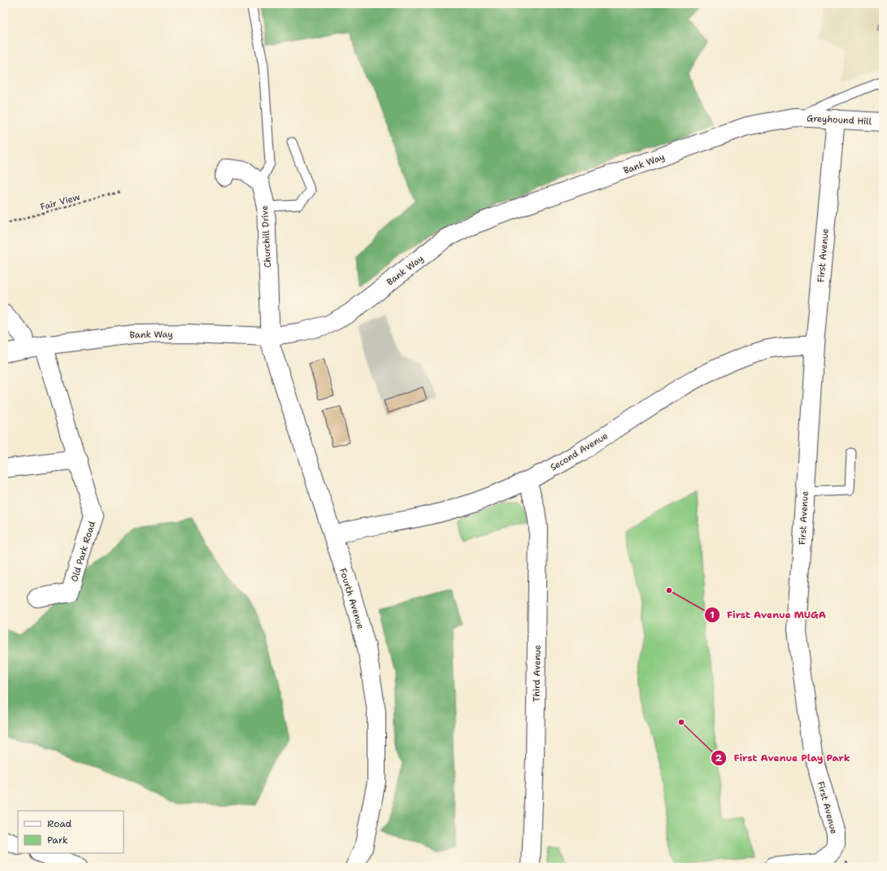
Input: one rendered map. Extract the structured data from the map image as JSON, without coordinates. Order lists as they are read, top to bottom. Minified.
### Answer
{"streets":{"street":["Greyhound Hill","Bank Way","Churchill Drive","First Avenue","Second Avenue","Old Park Road","Fourth Avenue","Third Avenue"],"path":["Fair View"]},"crossings":[["Greyhound Hill","Bank Way"],["Greyhound Hill","First Avenue"],["Bank Way","Churchill Drive"],["Bank Way","Old Park Road"],["Bank Way","Fourth Avenue"],["Churchill Drive","Fourth Avenue"],["First Avenue","Second Avenue"],["Second Avenue","Fourth Avenue"],["Second Avenue","Third Avenue"]],"places":["First Avenue MUGA","First Avenue Play Park"],"legend":["Road","Park"]}
